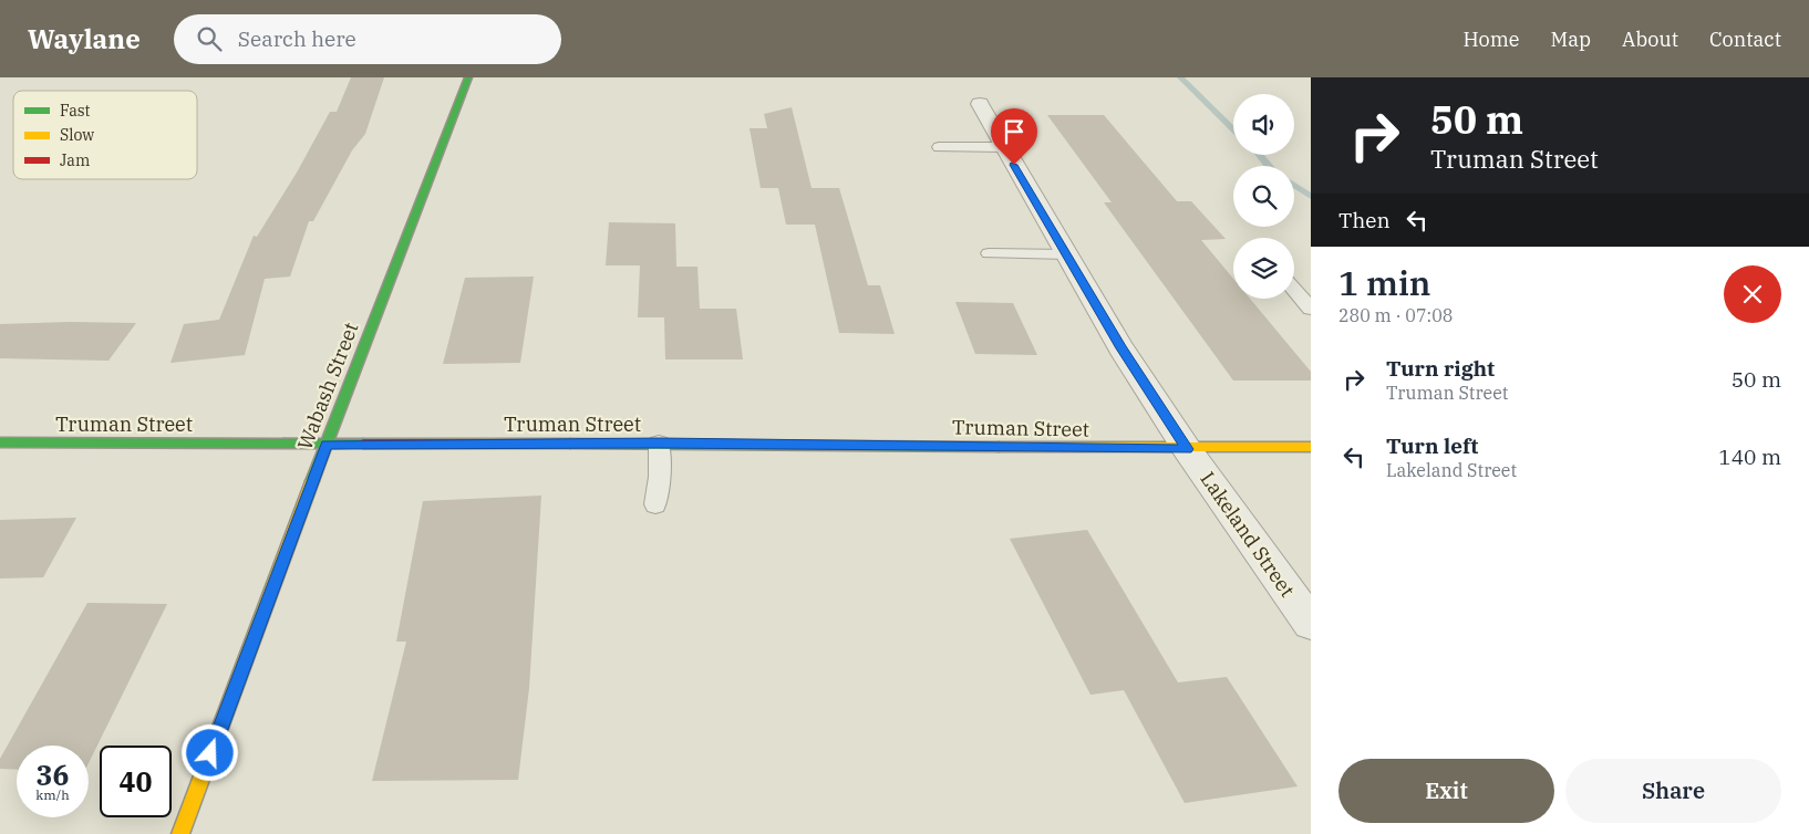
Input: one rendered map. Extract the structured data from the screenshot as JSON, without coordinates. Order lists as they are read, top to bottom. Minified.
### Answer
{"streets":{"street":["Wabash Street","Truman Street","Lakeland Street"]},"crossings":[["Wabash Street","Truman Street"],["Truman Street","Lakeland Street"]],"legend":["Fast","Slow","Jam"],"page":{"header":"Waylane","search":"Search here","nav":["Home","Map","About","Contact"],"turn":["50 m","Truman Street"],"then":"Then","heading":["1 min","280 m · 07:08"],"list":[{"name":"Turn right","note":"Truman Street","value":"50 m"},{"name":"Turn left","note":"Lakeland Street","value":"140 m"}],"speed":"36 km/h","limit":"40","buttons":["Exit","Share"]}}
